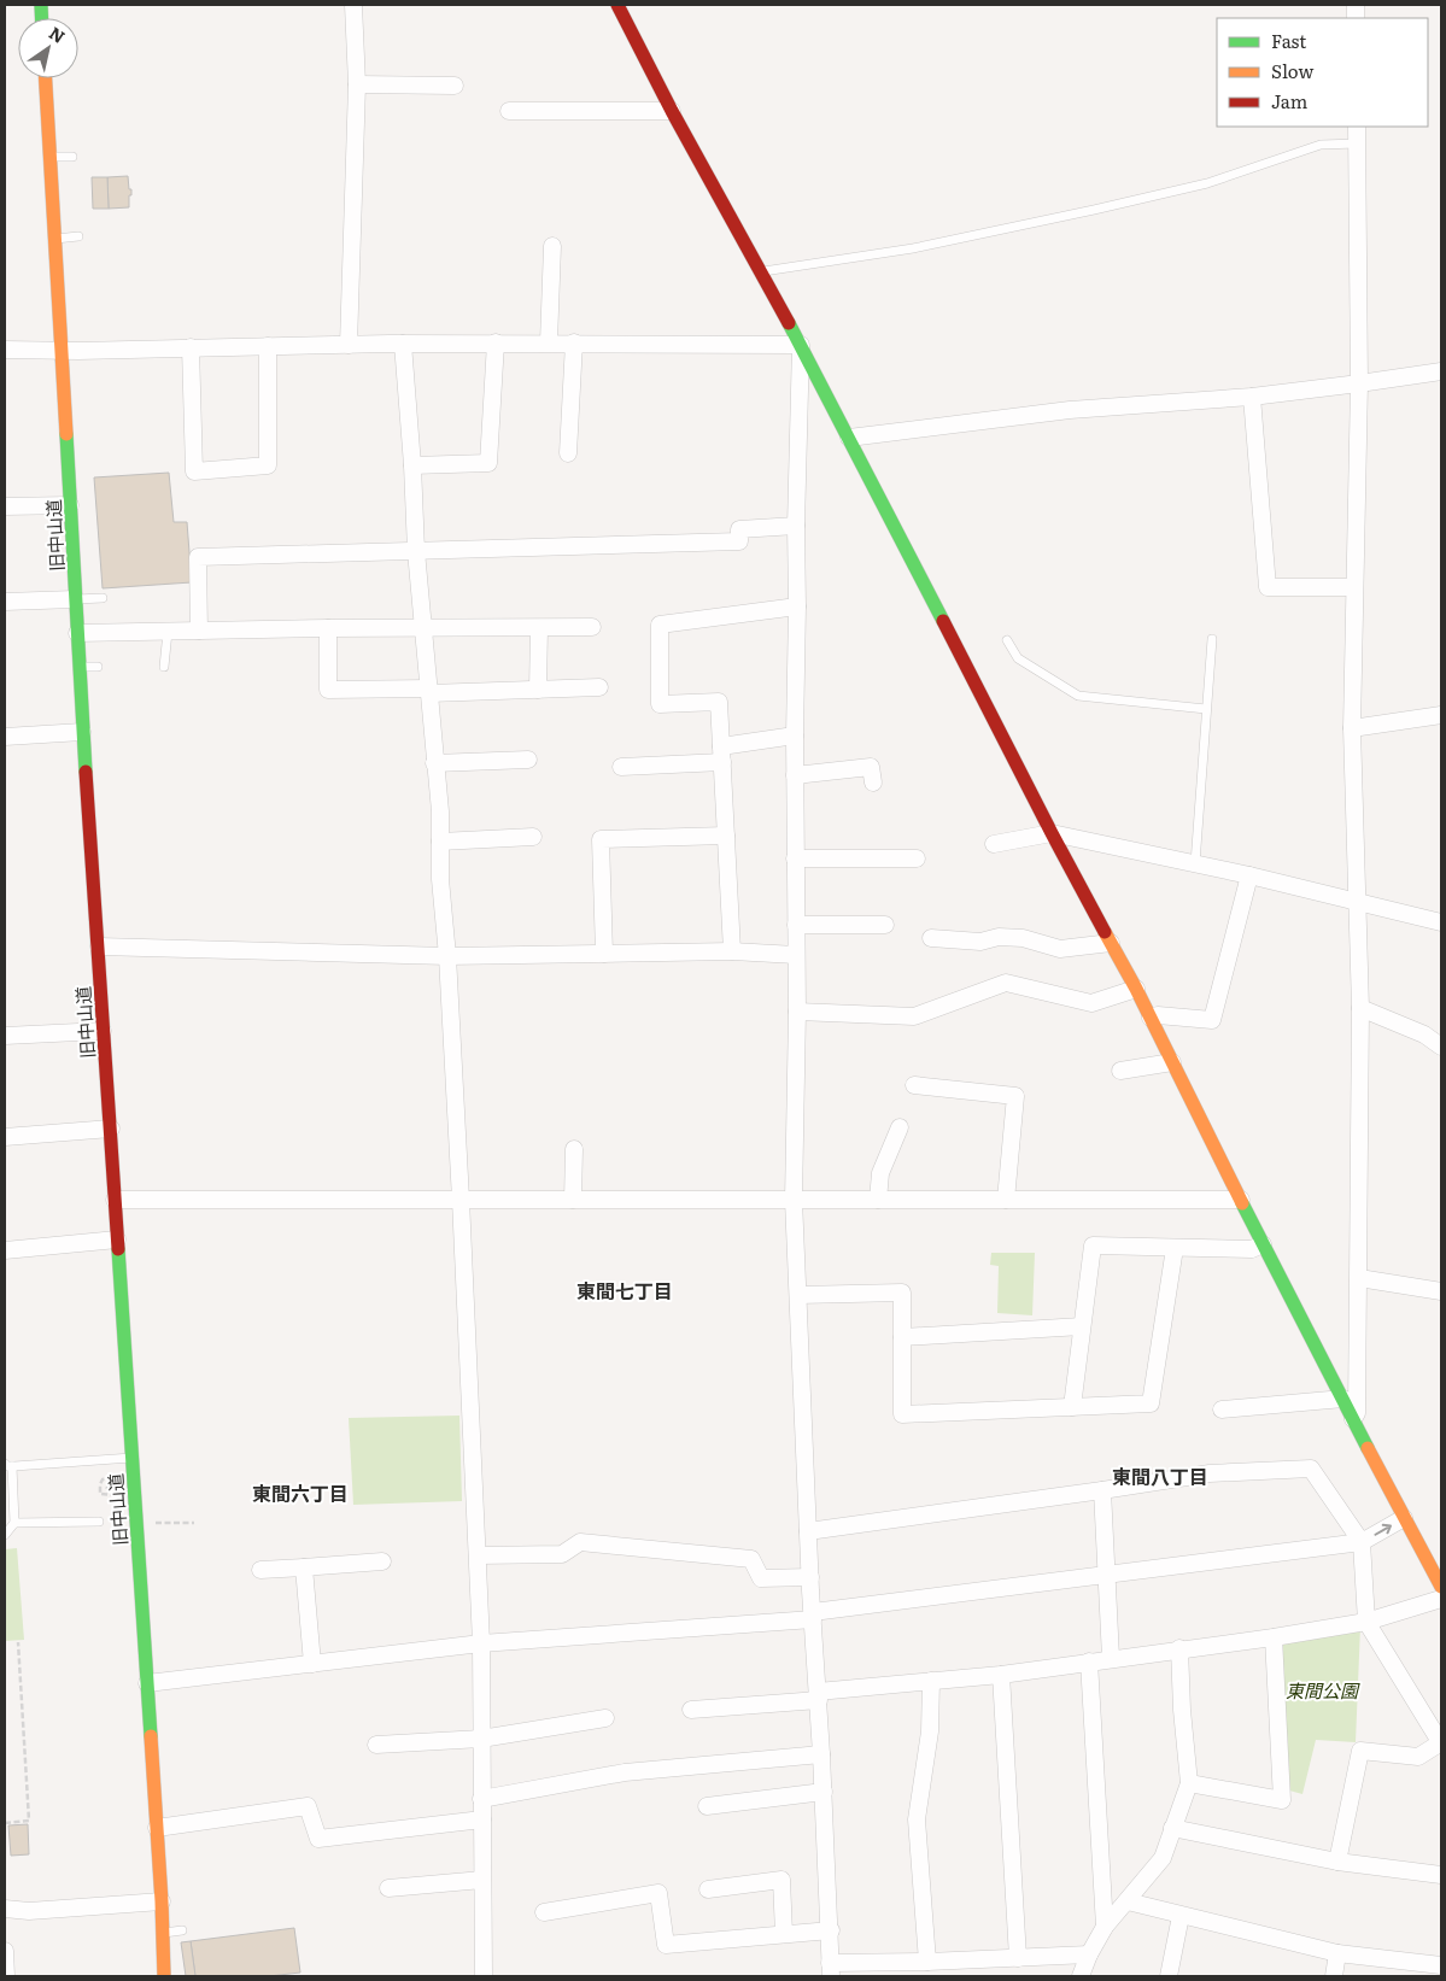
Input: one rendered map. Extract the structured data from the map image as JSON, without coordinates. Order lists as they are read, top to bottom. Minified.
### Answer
{"streets":{"main road":["旧中山道"]},"districts":["東間七丁目","東間八丁目","東間六丁目"],"parks":["東間公園"],"legend":["Fast","Slow","Jam"],"north":"top right"}
